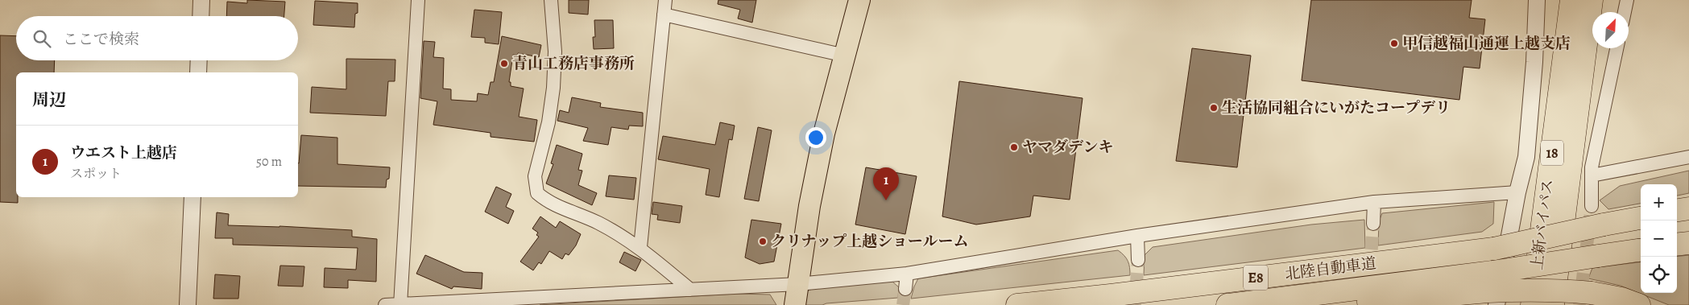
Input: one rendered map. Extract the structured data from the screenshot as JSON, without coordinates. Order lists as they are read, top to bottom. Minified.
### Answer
{"streets":{"highway":["18","上新バイパス","北陸自動車道","E8"]},"places":["甲信越福山通運上越支店","青山工務店事務所","生活協同組合にいがたコープデリ","ヤマダデンキ","クリナップ上越ショールーム"],"north":"top right","page":{"search":"ここで検索","heading":"周辺","list":[{"mark":"1","name":"ウエスト上越店","note":"スポット","value":"50 m"}],"pins":"1","map_buttons":["+","−"]}}
